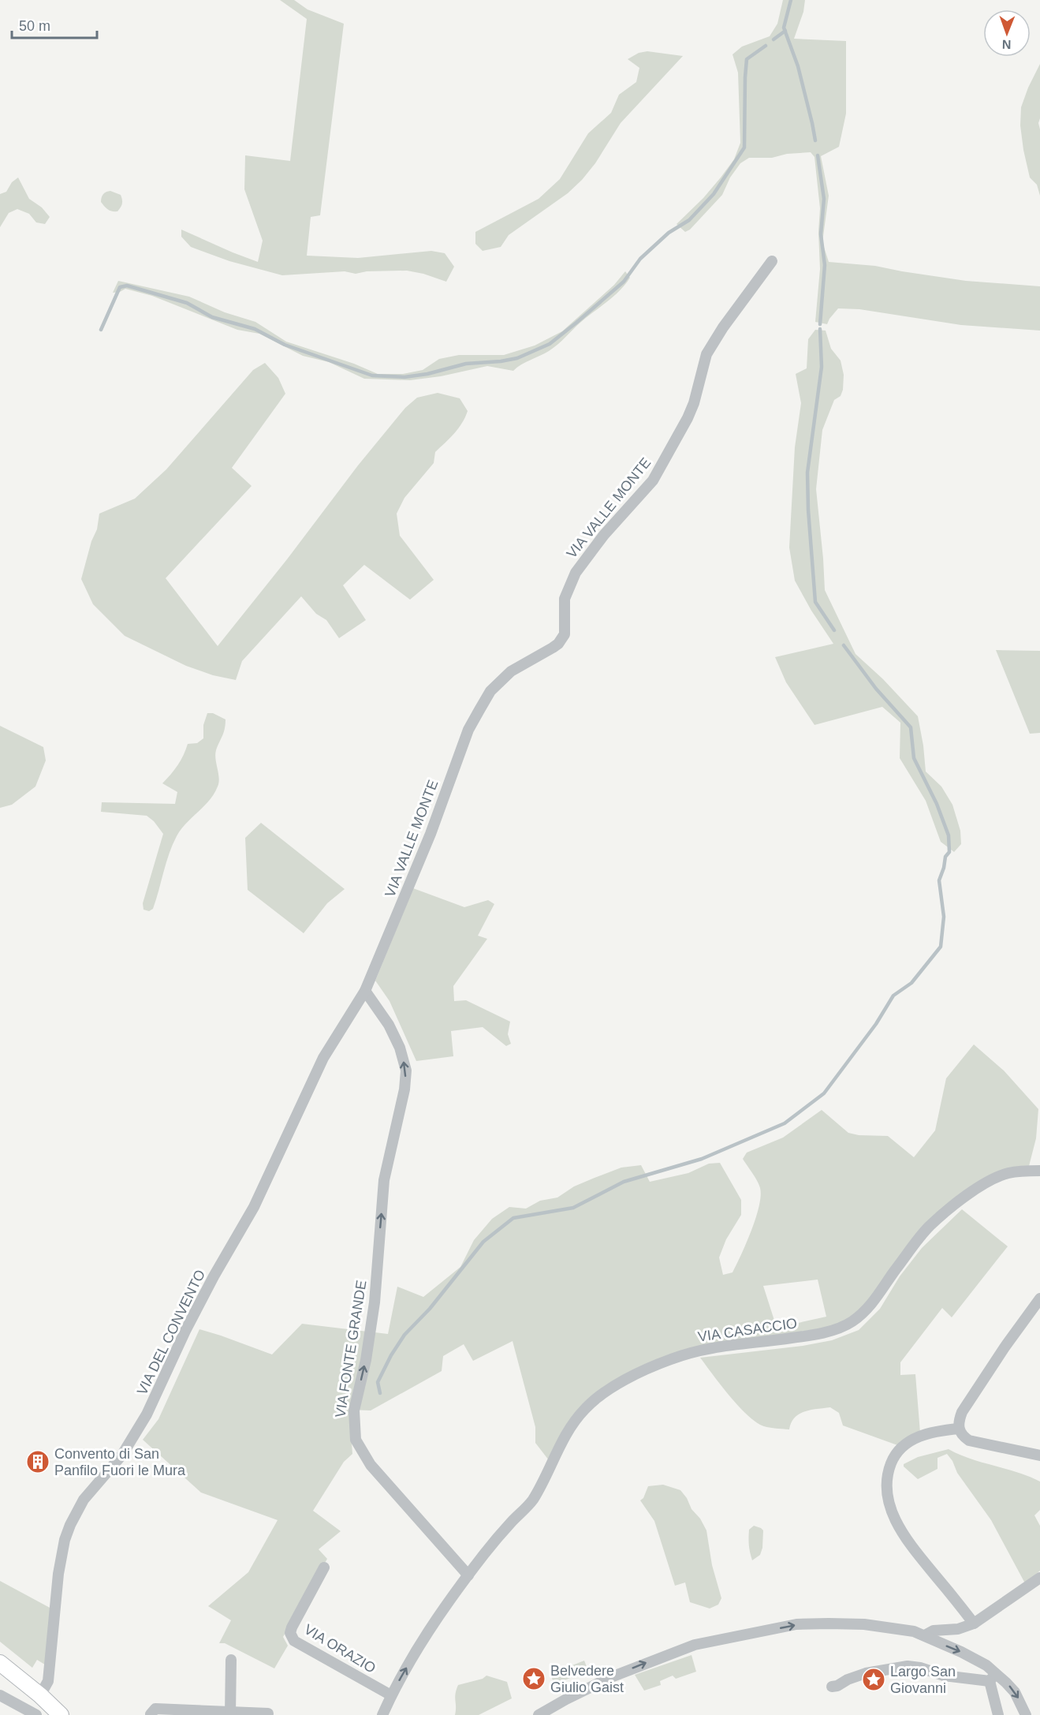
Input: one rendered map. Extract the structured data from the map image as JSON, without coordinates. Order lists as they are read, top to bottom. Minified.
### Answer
{"streets":{"street":["VIA VALLE MONTE","VIA CASACCIO","VIA DEL CONVENTO","VIA FONTE GRANDE","VIA ORAZIO"]},"crossings":[["VIA VALLE MONTE","VIA DEL CONVENTO"],["VIA VALLE MONTE","VIA FONTE GRANDE"],["VIA CASACCIO","VIA FONTE GRANDE"],["VIA DEL CONVENTO","VIA FONTE GRANDE"]],"one_way":["VIA FONTE GRANDE"],"places":{"building":["Convento di San Panfilo Fuori le Mura"],"place":["Belvedere Giulio Gaist","Largo San Giovanni"]},"scale_bar":"50 m","north":"bottom"}
